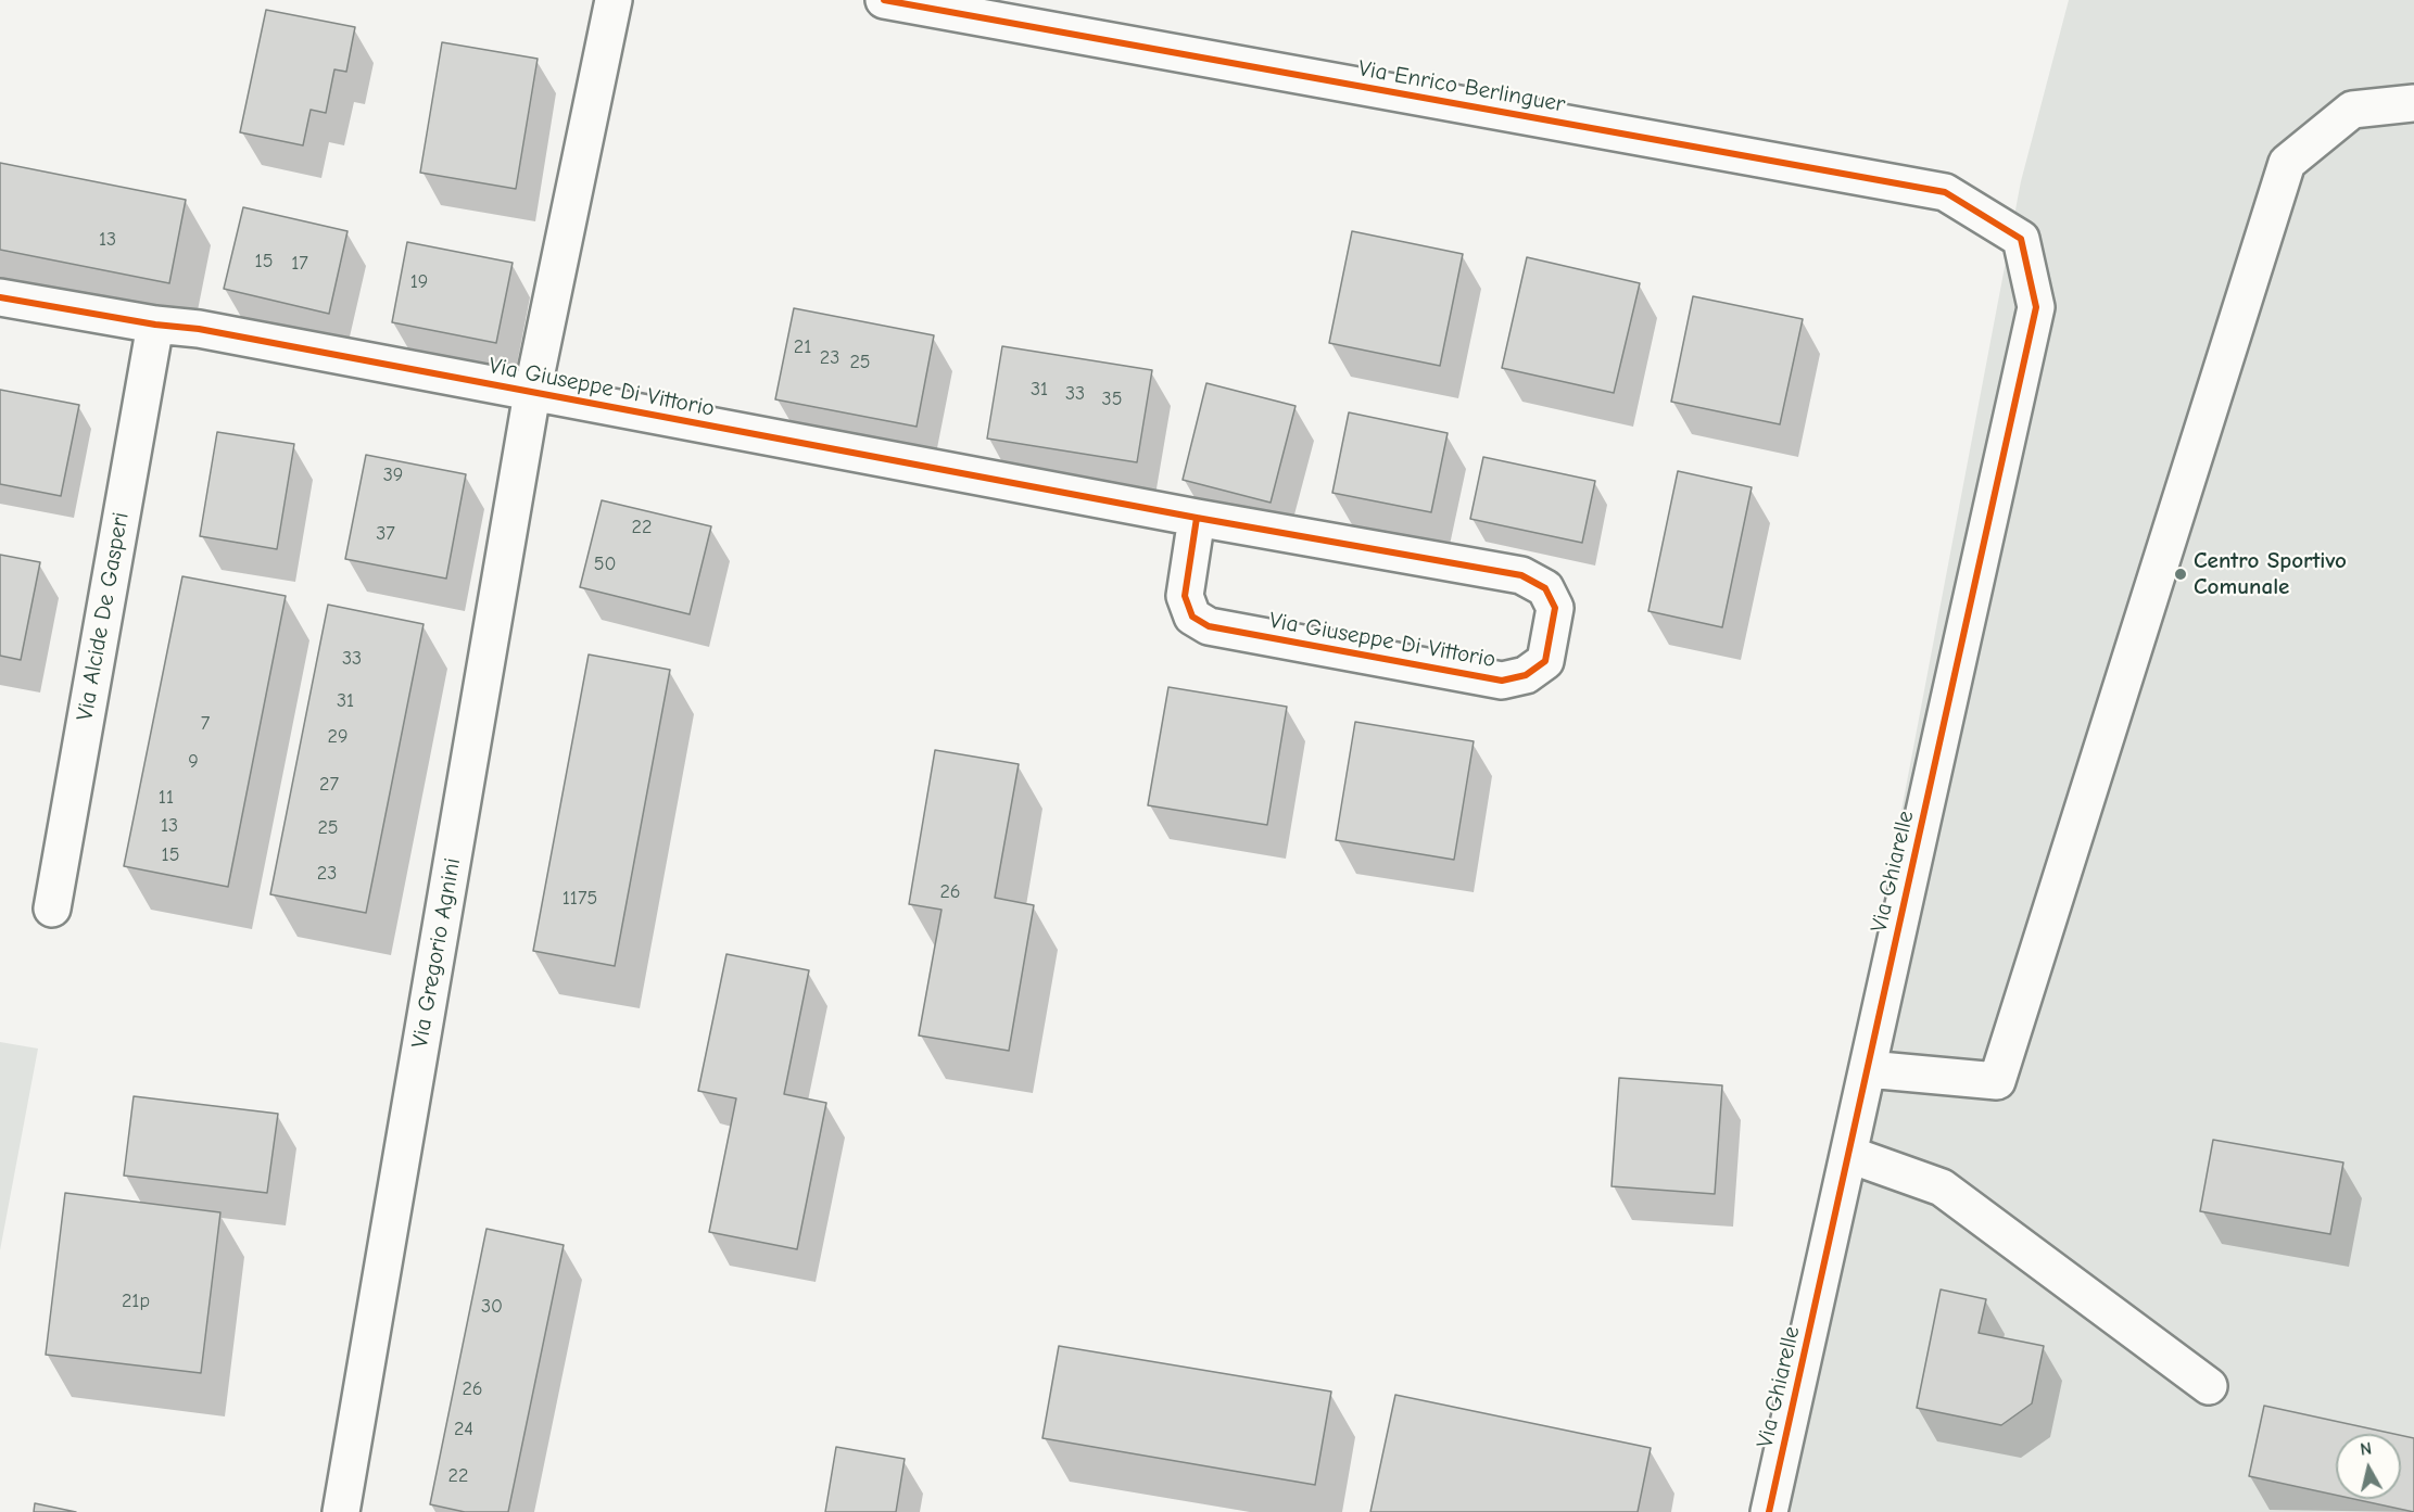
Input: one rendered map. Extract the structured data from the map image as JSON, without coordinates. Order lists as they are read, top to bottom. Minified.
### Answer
{"streets":{"street":["Via Enrico Berlinguer","Via Giuseppe Di Vittorio","Via Alcide De Gasperi","Via Ghiarelle","Via Gregorio Agnini"]},"crossings":[["Via Enrico Berlinguer","Via Ghiarelle"],["Via Giuseppe Di Vittorio","Via Alcide De Gasperi"],["Via Giuseppe Di Vittorio","Via Gregorio Agnini"]],"places":["Centro Sportivo Comunale"],"house_numbers":["13","15","17","19","21","23","25","31","33","35","39","22","37","50","33","31","7","29","9","27","11","13","25","15","23","26","1175","21p","30","26","24","22"],"north":"top"}
